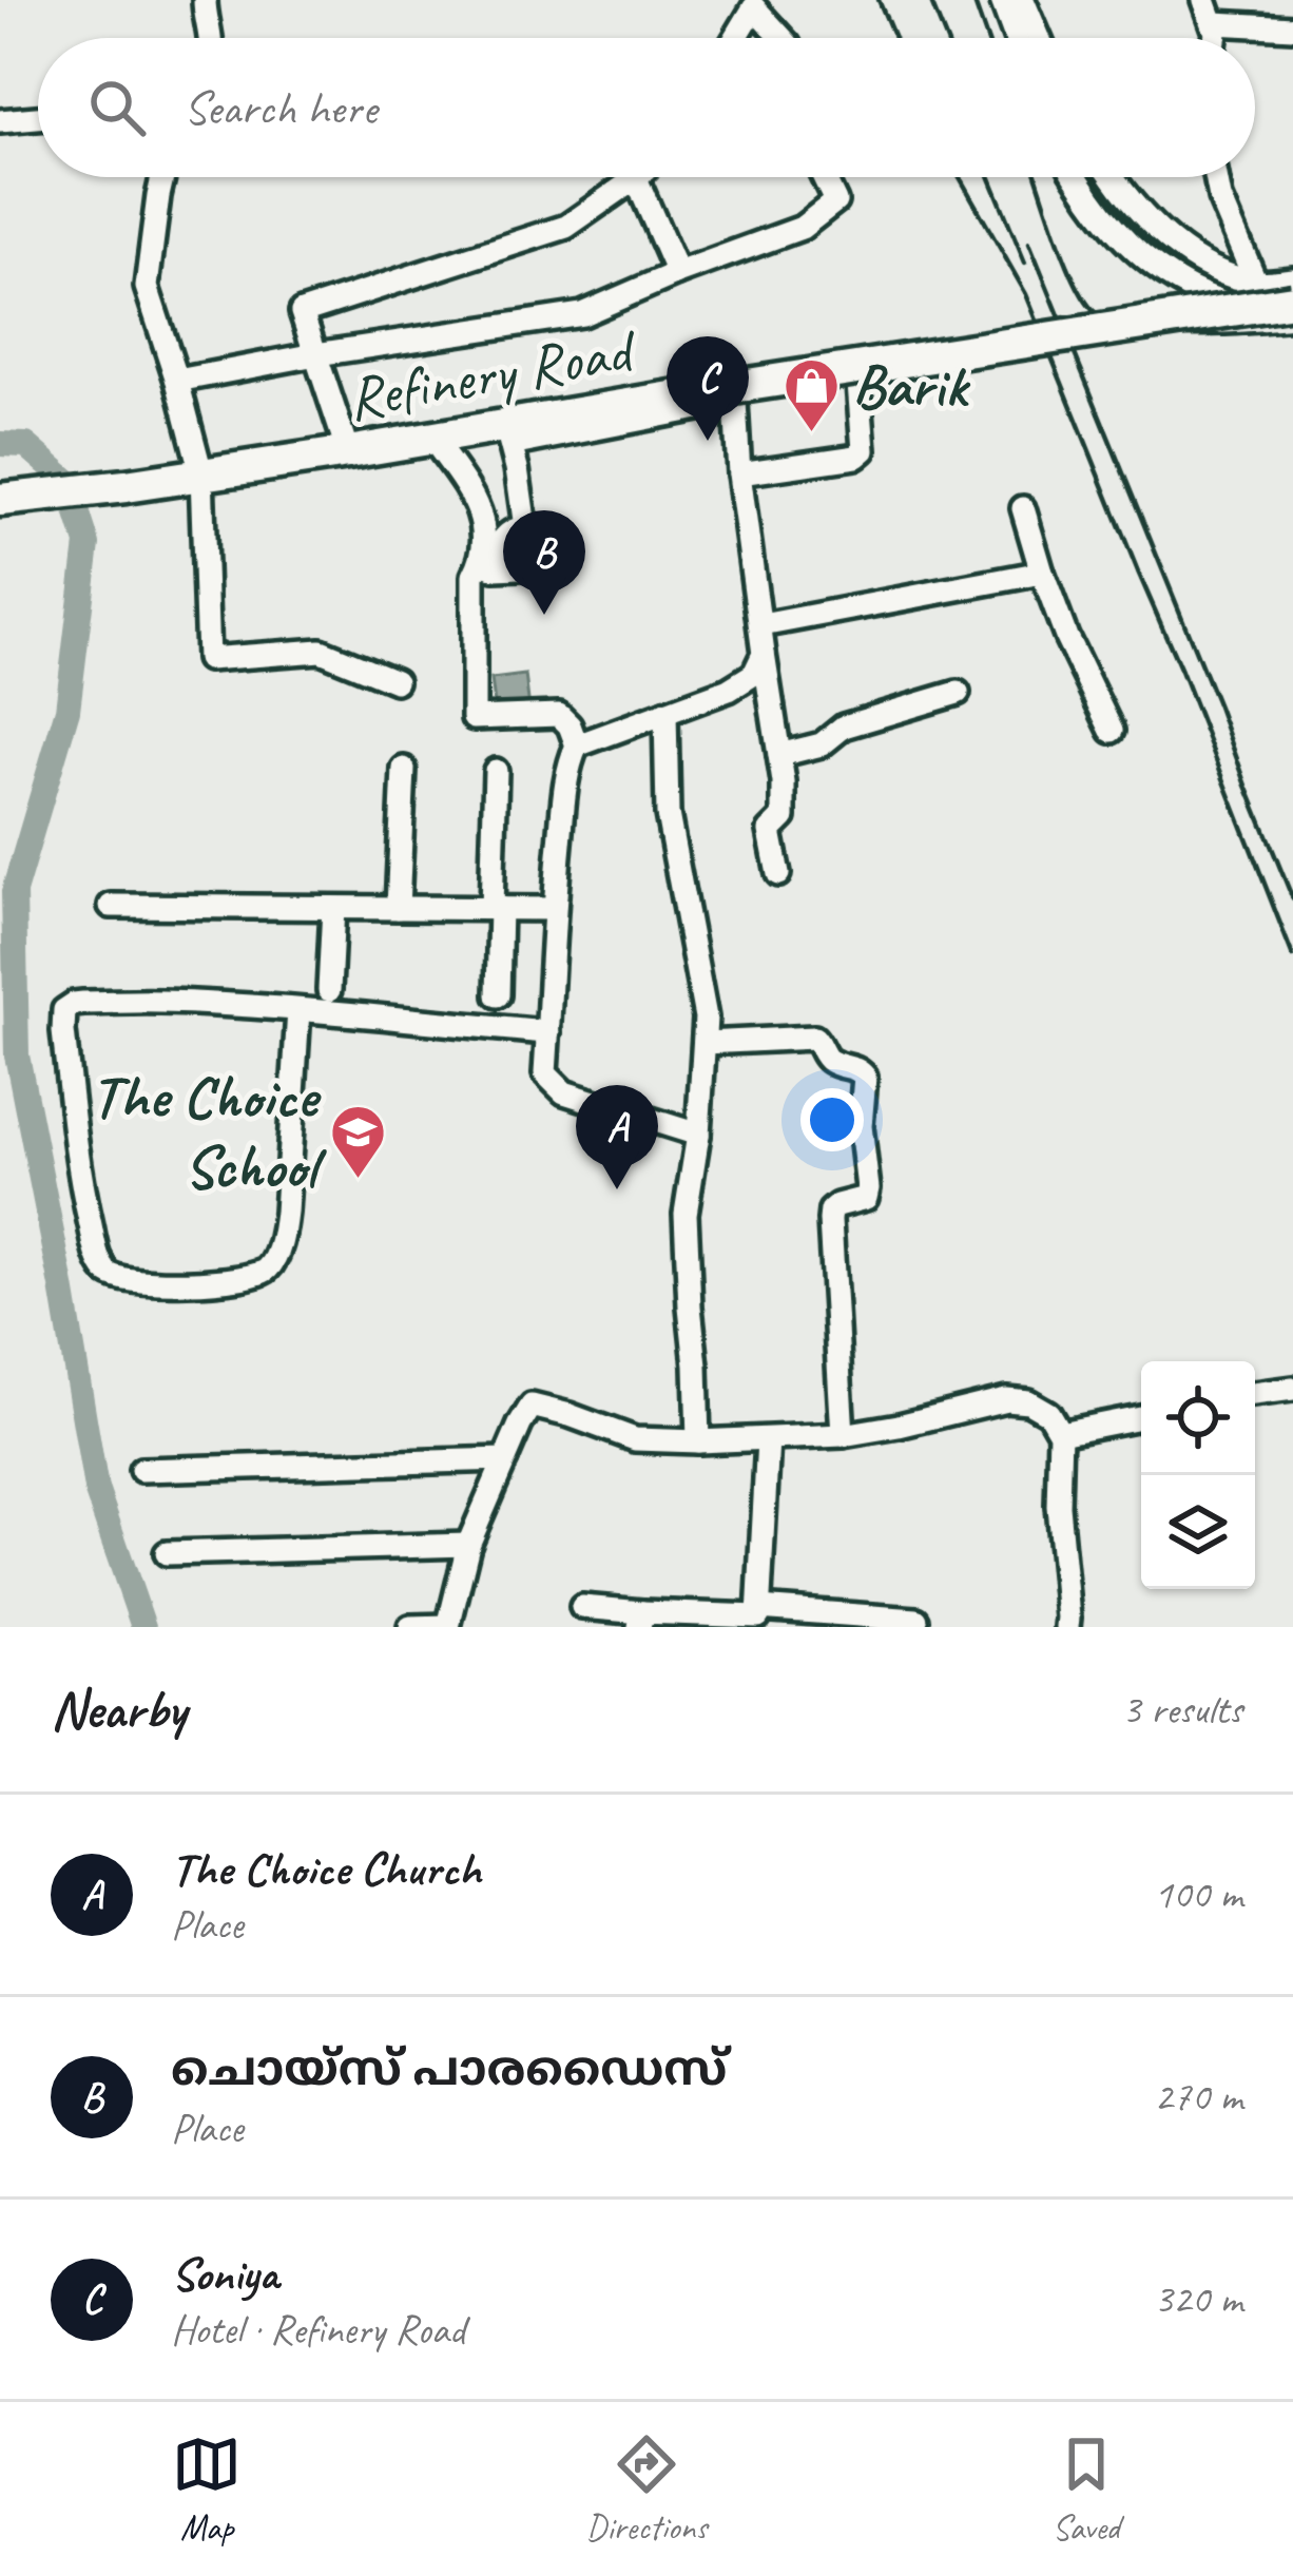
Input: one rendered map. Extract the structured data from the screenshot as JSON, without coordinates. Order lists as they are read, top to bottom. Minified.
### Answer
{"streets":{"highway":["Refinery Road"]},"places":{"shop":["Barik"],"school or university":["The Choice School"]},"page":{"search":"Search here","pins":["C","B","A"],"heading":["Nearby","3 results"],"list":[{"mark":"A","name":"The Choice Church","note":"Place","value":"100 m"},{"mark":"B","name":"ചൊയ്സ് പാരഡൈസ്","note":"Place","value":"270 m"},{"mark":"C","name":"Soniya","note":"Hotel · Refinery Road","value":"320 m"}],"nav":["Map","Directions","Saved"]}}
